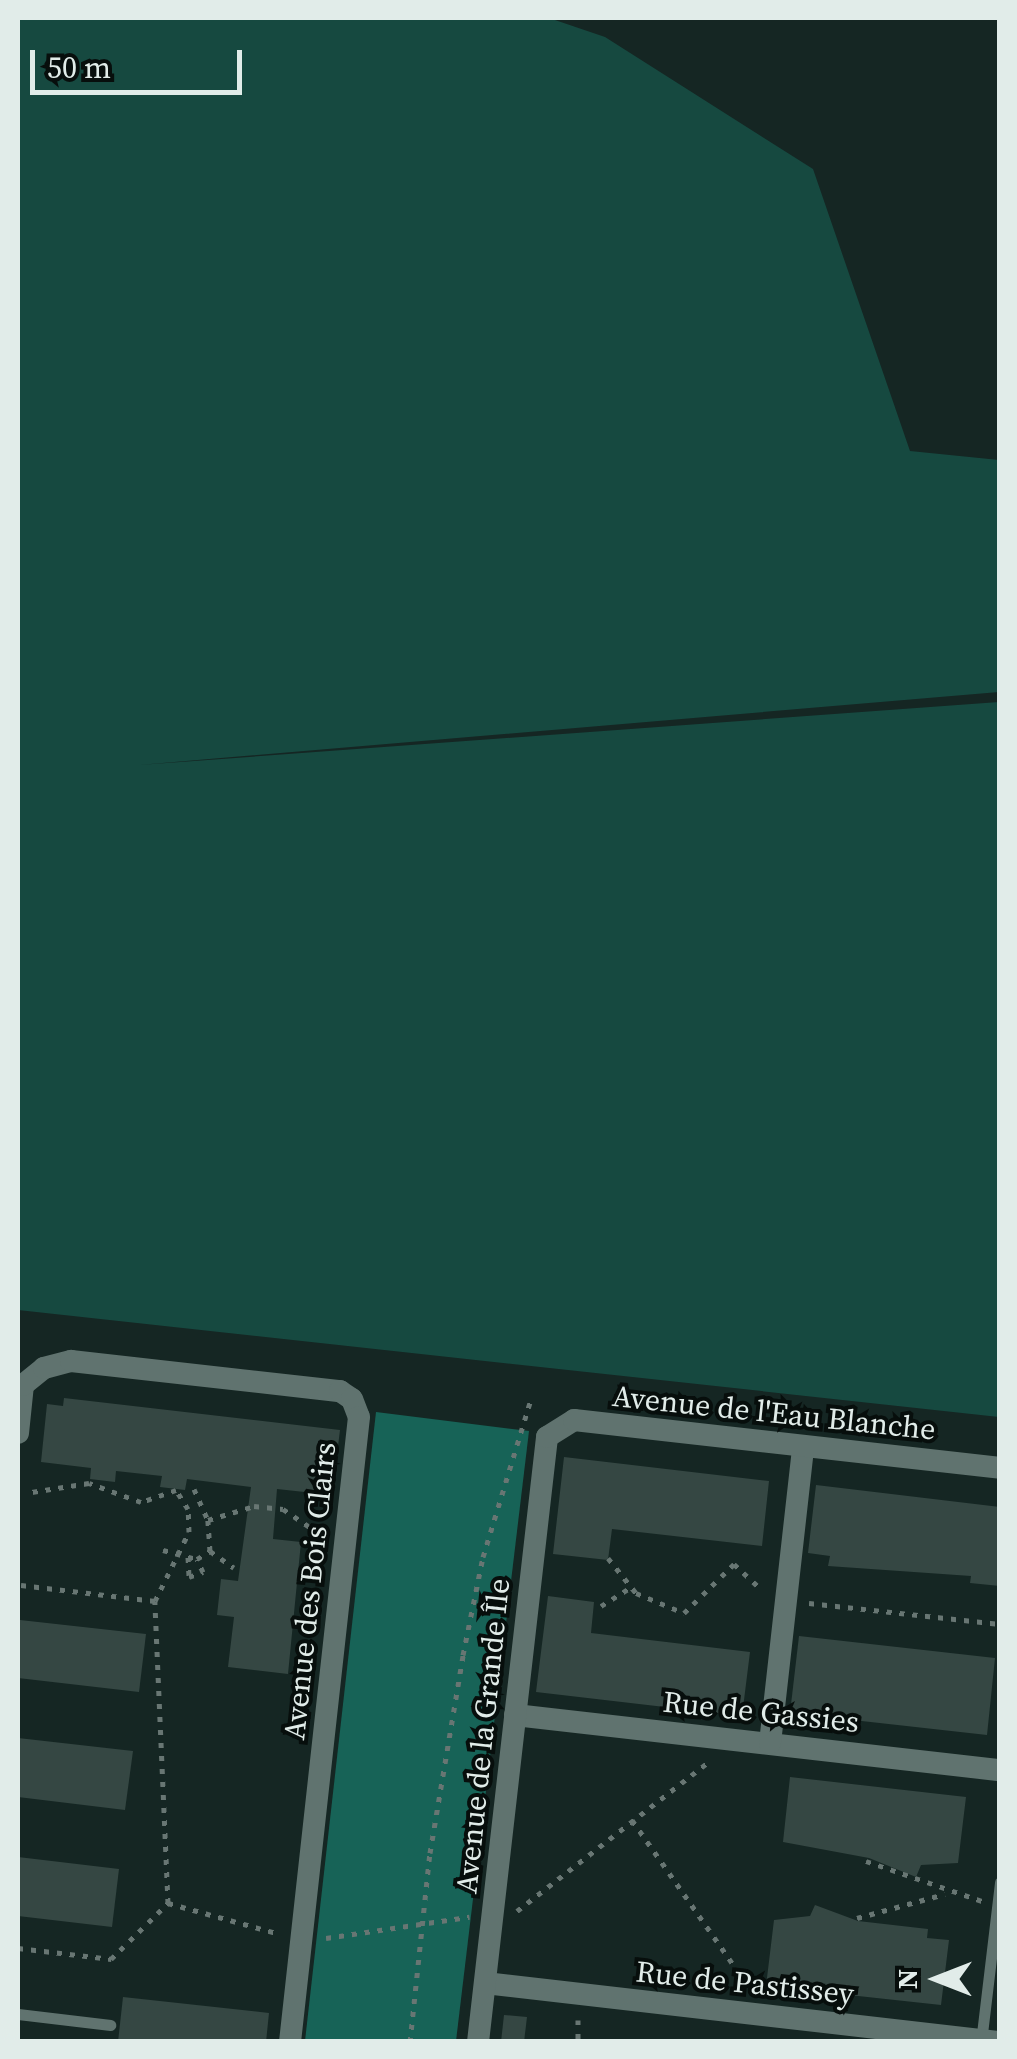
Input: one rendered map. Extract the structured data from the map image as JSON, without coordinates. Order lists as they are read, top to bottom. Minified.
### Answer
{"streets":{"street":["Avenue de l'Eau Blanche","Avenue des Bois Clairs","Rue de Gassies","Avenue de la Grande Île","Rue de Pastissey"]},"crossings":[["Avenue de l'Eau Blanche","Avenue de la Grande Île"],["Rue de Gassies","Avenue de la Grande Île"],["Avenue de la Grande Île","Rue de Pastissey"]],"scale_bar":"50 m","north":"left"}
